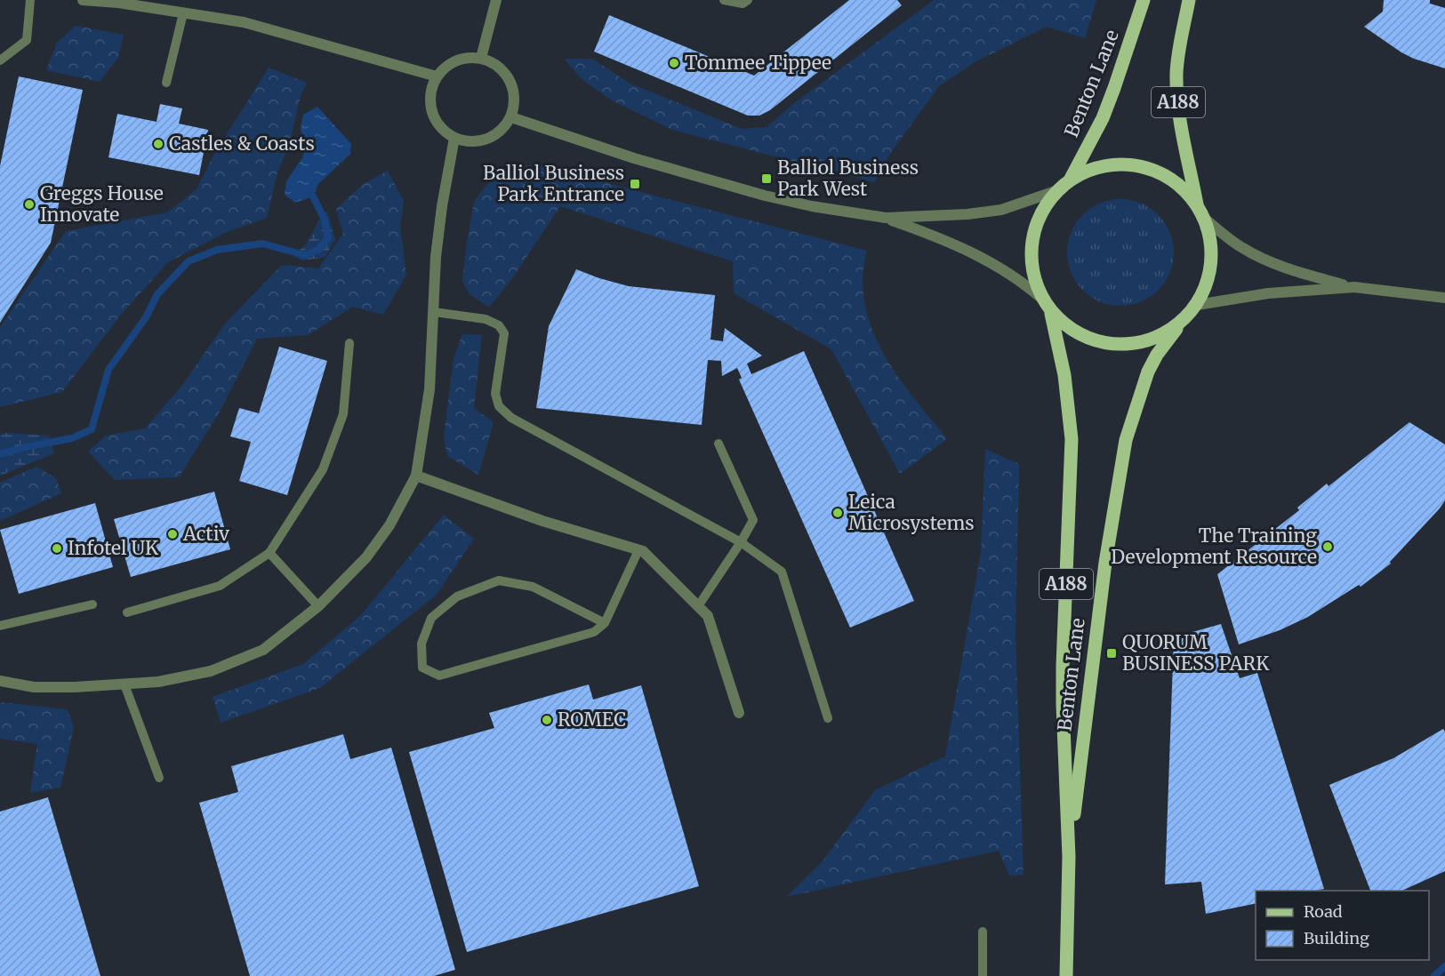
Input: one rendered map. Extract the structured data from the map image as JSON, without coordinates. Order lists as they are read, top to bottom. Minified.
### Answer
{"streets":{"main road":["Benton Lane","A188"]},"crossings":[["Benton Lane","A188"]],"places":{"other":["Tommee Tippee","Castles & Coasts","Greggs House Innovate","Leica Microsystems","Activ","The Training Development Resource","Infotel UK","ROMEC"],"transit":["Balliol Business Park West","Balliol Business Park Entrance","QUORUM BUSINESS PARK"]},"legend":["Road","Building"]}
